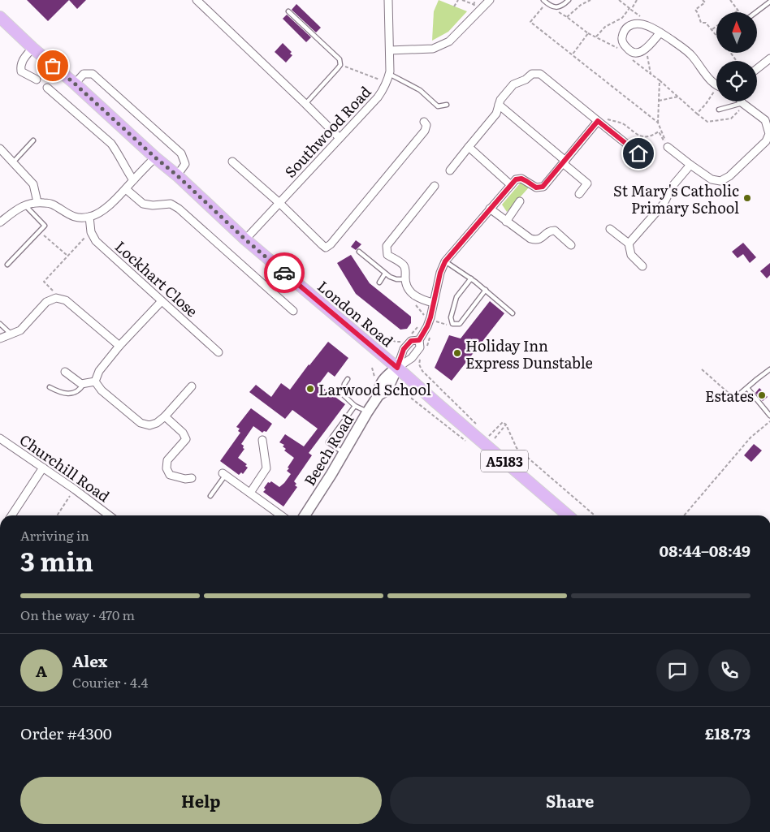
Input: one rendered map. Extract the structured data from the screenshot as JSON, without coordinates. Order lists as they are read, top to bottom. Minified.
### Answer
{"streets":{"main road":["London Road","A5183"],"street":["Southwood Road","Lockhart Close","Beech Road","Churchill Road"]},"crossings":[["Southwood Road","London Road"],["London Road","Beech Road"]],"places":["St Mary's Catholic Primary School","Holiday Inn Express Dunstable","Larwood School","Estates"],"north":"top","page":{"heading":["3 min","Arriving in","08:44–08:49"],"panel":["Alex","Courier · 4.4","Order #4300","£18.73"],"bar":"On the way · 470 m","round":"A","buttons":["Help","Share"]}}
